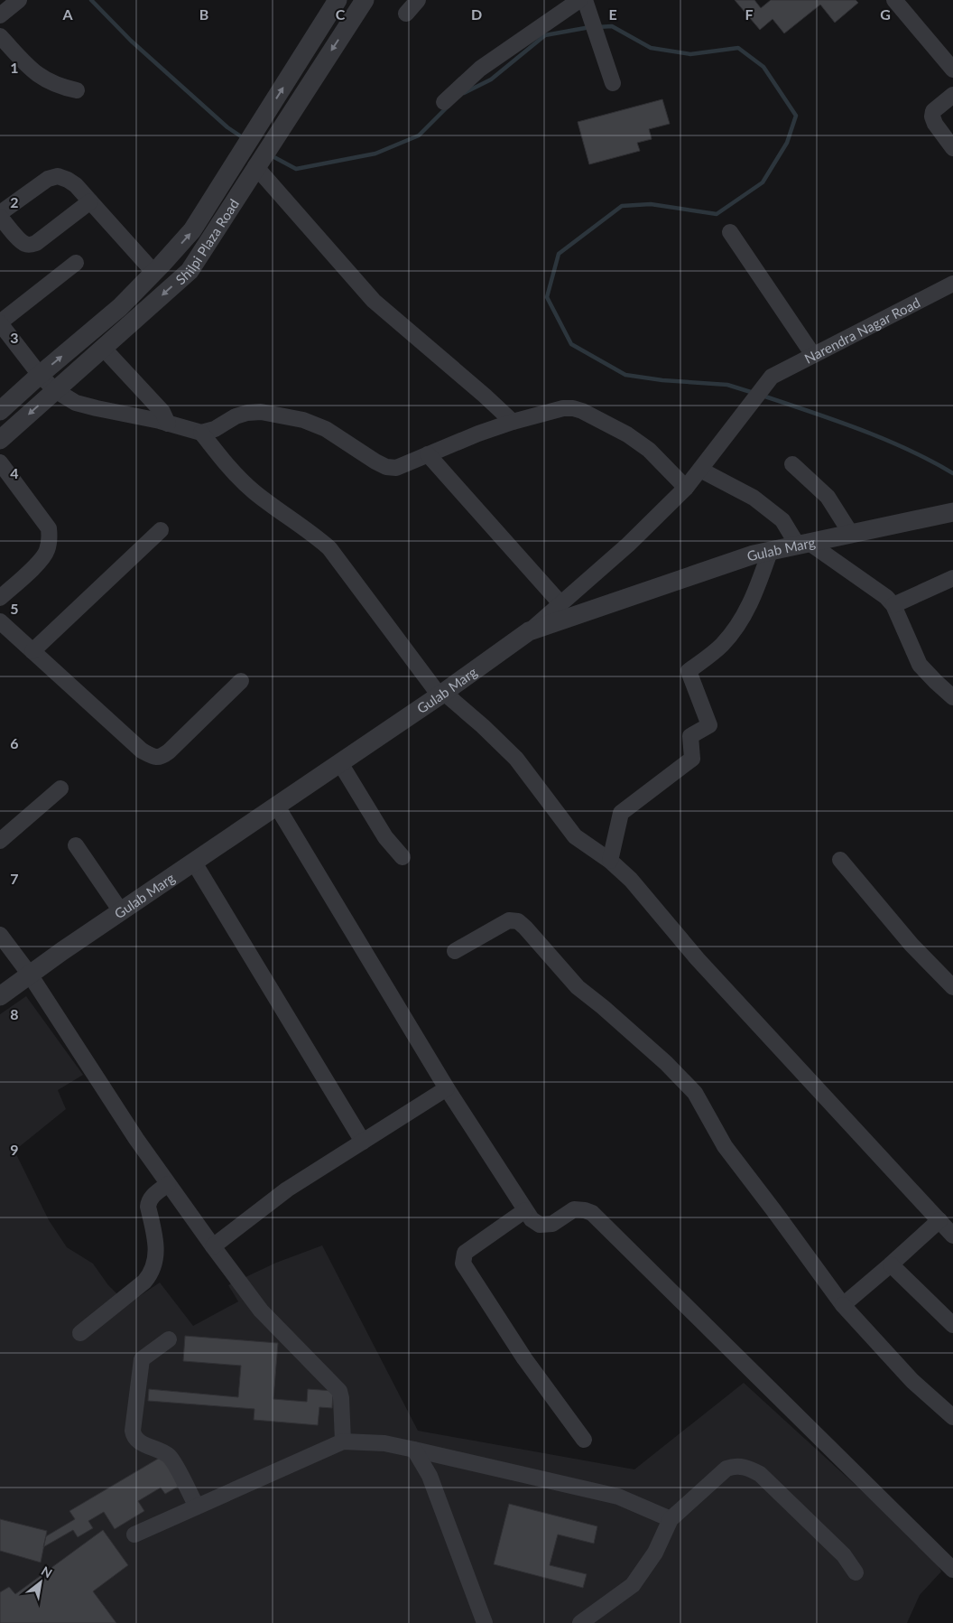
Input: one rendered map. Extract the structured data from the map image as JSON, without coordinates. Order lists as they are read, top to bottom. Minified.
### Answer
{"streets":{"street":["Shilpi Plaza Road","Narendra Nagar Road","Gulab Marg"]},"north":"top right","grid":{"columns":["A","B","C","D","E","F","G"],"rows":["1","2","3","4","5","6","7","8","9"]}}
